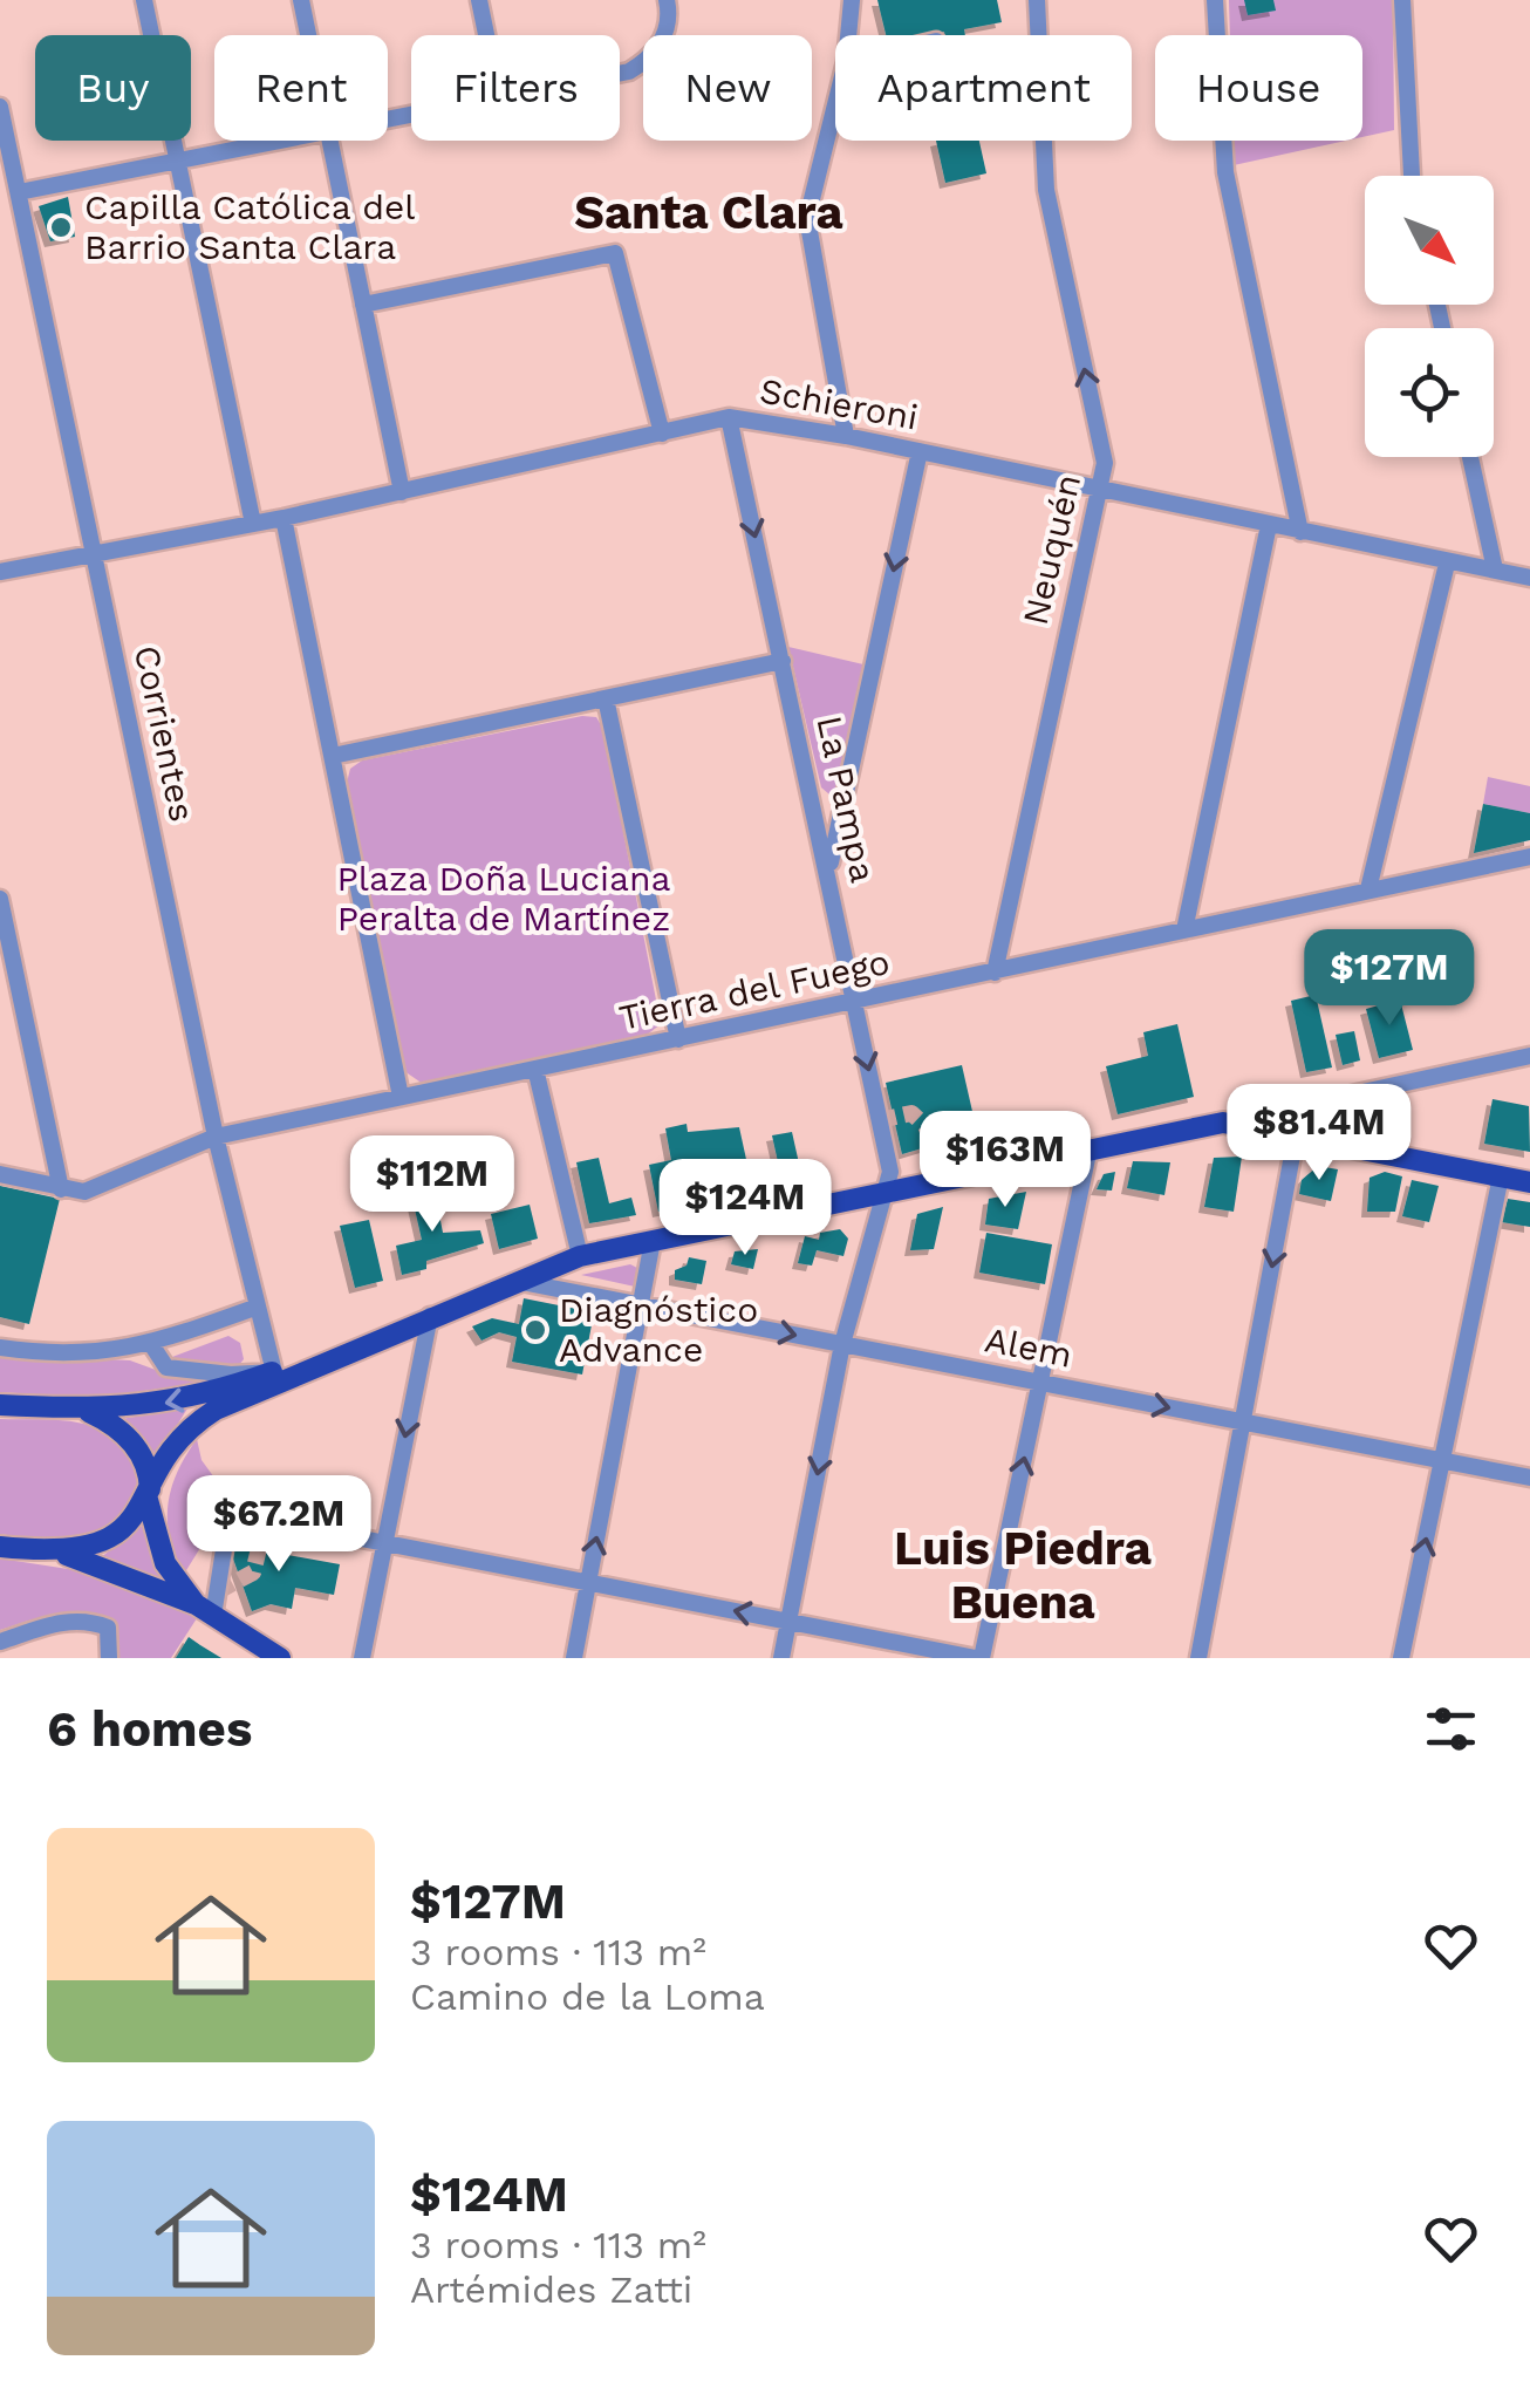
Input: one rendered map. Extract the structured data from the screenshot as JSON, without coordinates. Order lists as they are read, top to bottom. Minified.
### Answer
{"streets":{"street":["Schieroni","Neuquén","Corrientes","La Pampa","Tierra del Fuego","Alem"]},"crossings":[["Schieroni","Neuquén"],["Schieroni","Corrientes"],["Schieroni","La Pampa"],["Neuquén","Tierra del Fuego"],["Corrientes","Tierra del Fuego"],["La Pampa","Tierra del Fuego"],["La Pampa","Alem"]],"one_way":["Neuquén","La Pampa","Alem"],"districts":["Santa Clara","Luis Piedra Buena"],"parks":["Plaza Doña Luciana Peralta de Martínez"],"places":["Capilla Católica del Barrio Santa Clara","Diagnóstico Advance"],"north":"bottom right","page":{"chip":["Buy","Rent","Filters","New","Apartment","House"],"price":["$127M","$81.4M","$163M","$112M","$124M","$67.2M"],"heading":"6 homes","list":[{"name":"$127M","note":"3 rooms · 113 m² · Camino de la Loma"},{"name":"$124M","note":"3 rooms · 113 m² · Artémides Zatti"}]}}
